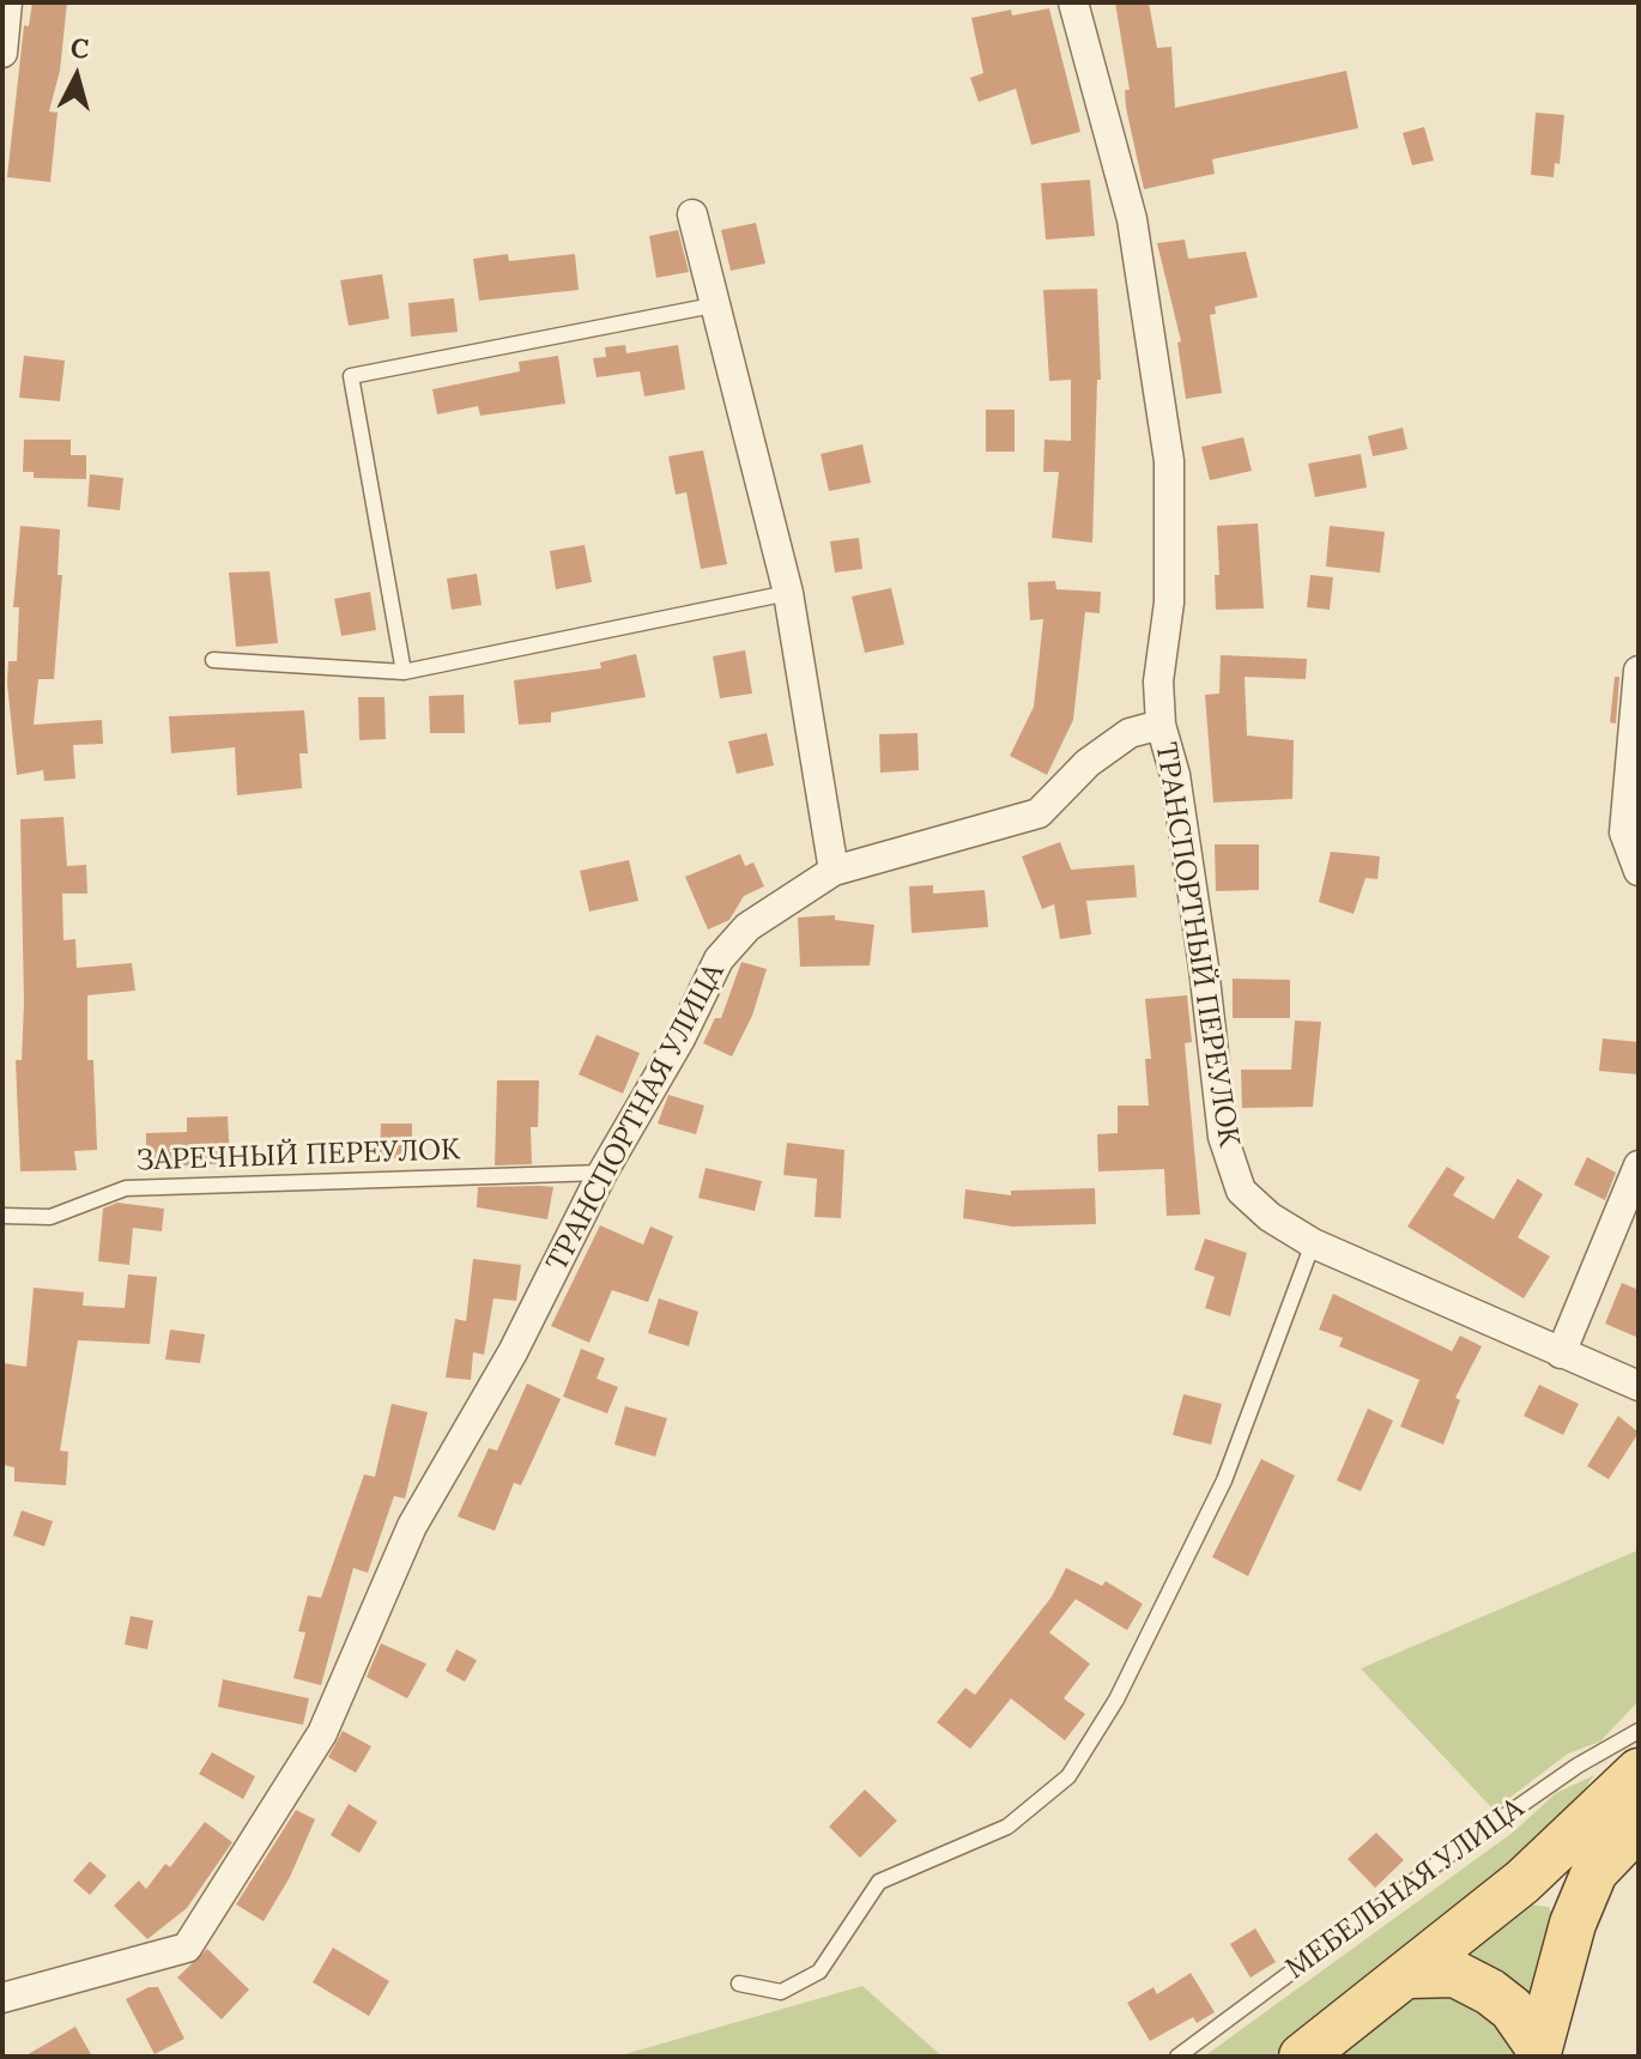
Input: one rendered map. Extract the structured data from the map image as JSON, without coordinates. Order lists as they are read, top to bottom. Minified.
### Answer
{"streets":{"street":["ТРАНСПОРТНЫЙ ПЕРЕУЛОК","ТРАНСПОРТНАЯ УЛИЦА"],"lane":["ЗАРЕЧНЫЙ ПЕРЕУЛОК","МЕБЕЛЬНАЯ УЛИЦА"]},"crossings":[["ТРАНСПОРТНЫЙ ПЕРЕУЛОК","ТРАНСПОРТНАЯ УЛИЦА"],["ТРАНСПОРТНАЯ УЛИЦА","ЗАРЕЧНЫЙ ПЕРЕУЛОК"]],"north":"top"}
